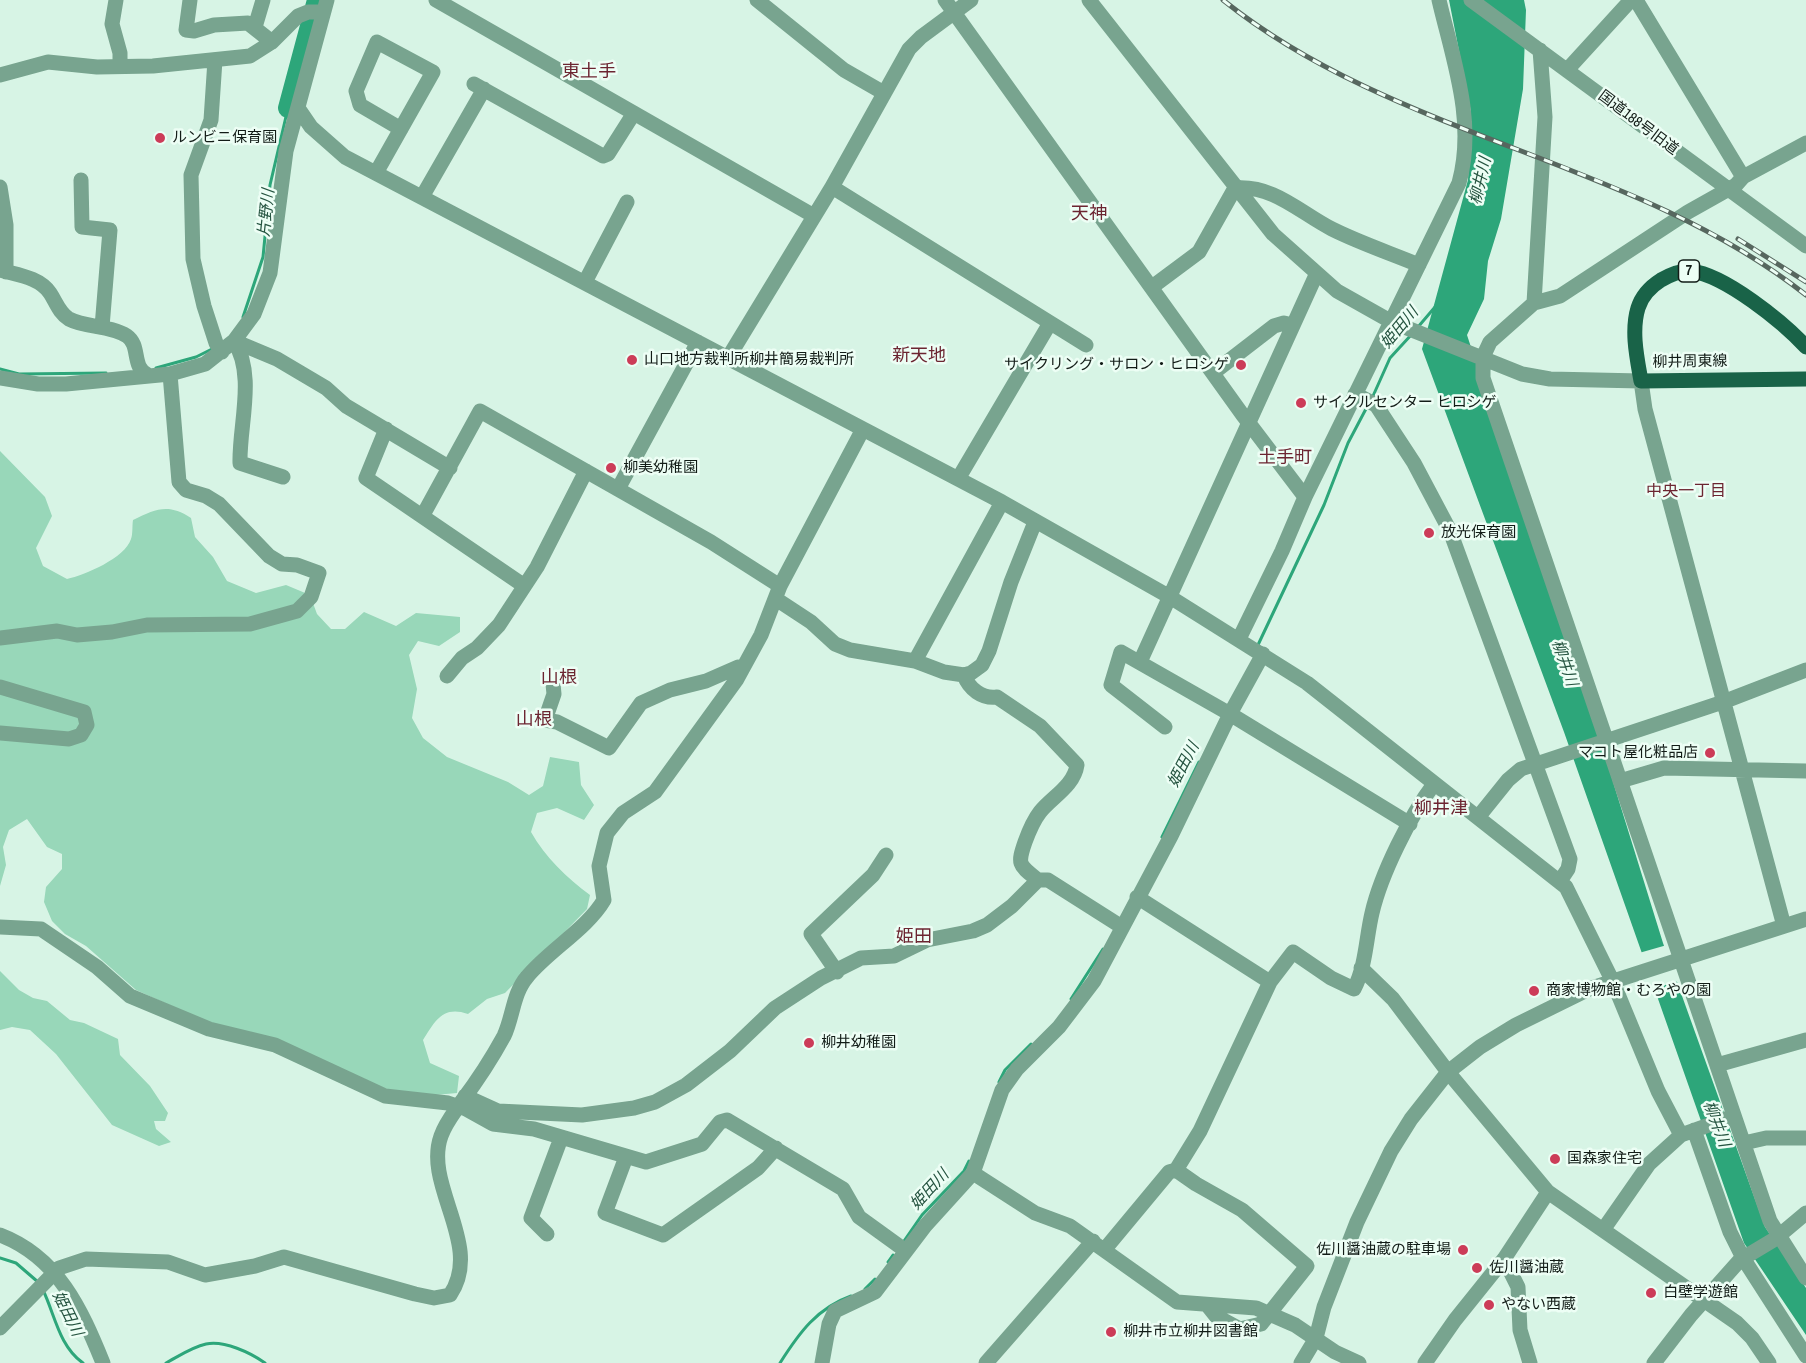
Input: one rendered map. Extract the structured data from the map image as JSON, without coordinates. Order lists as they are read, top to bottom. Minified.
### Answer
{"streets":{"main road":["7","柳井周東線"],"street":["国道188号旧道"]},"districts":["東土手","天神","新天地","土手町","中央一丁目","山根","山根","柳井津","姫田"],"water":["柳井川","片野川","姫田川"],"places":["ルンビニ保育園","山口地方裁判所柳井簡易裁判所","サイクリング・サロン・ヒロシゲ","サイクルセンター ヒロシゲ","柳美幼稚園","放光保育園","マコト屋化粧品店","商家博物館・むろやの園","柳井幼稚園","国森家住宅","佐川醤油蔵の駐車場","佐川醤油蔵","白壁学遊館","やない西蔵","柳井市立柳井図書館"]}
